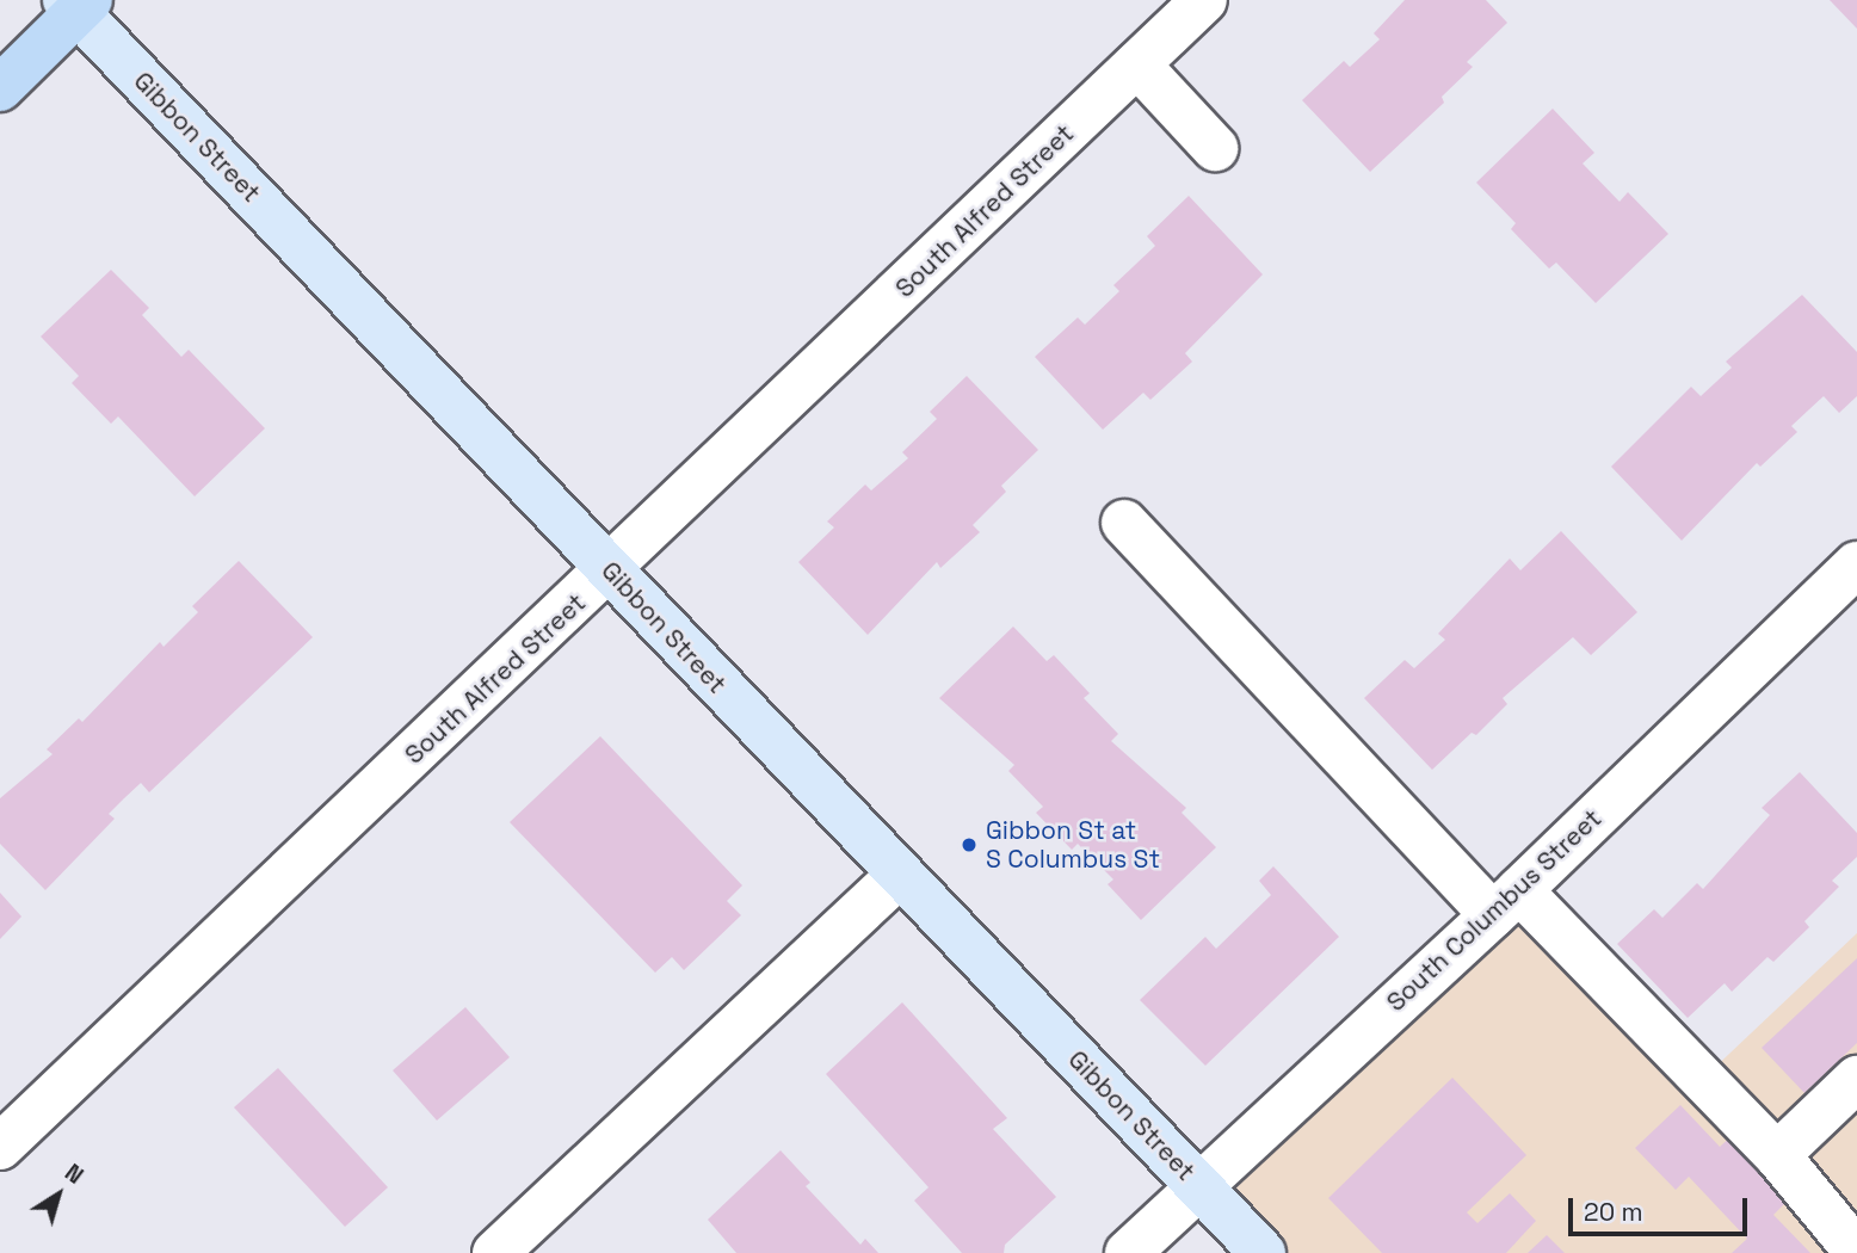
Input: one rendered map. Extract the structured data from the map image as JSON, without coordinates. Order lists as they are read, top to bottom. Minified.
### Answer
{"streets":{"main road":["Gibbon Street"],"street":["South Alfred Street","South Columbus Street"]},"crossings":[["Gibbon Street","South Alfred Street"],["Gibbon Street","South Columbus Street"]],"places":["Gibbon St at S Columbus St"],"scale_bar":"20 m","north":"top right"}
